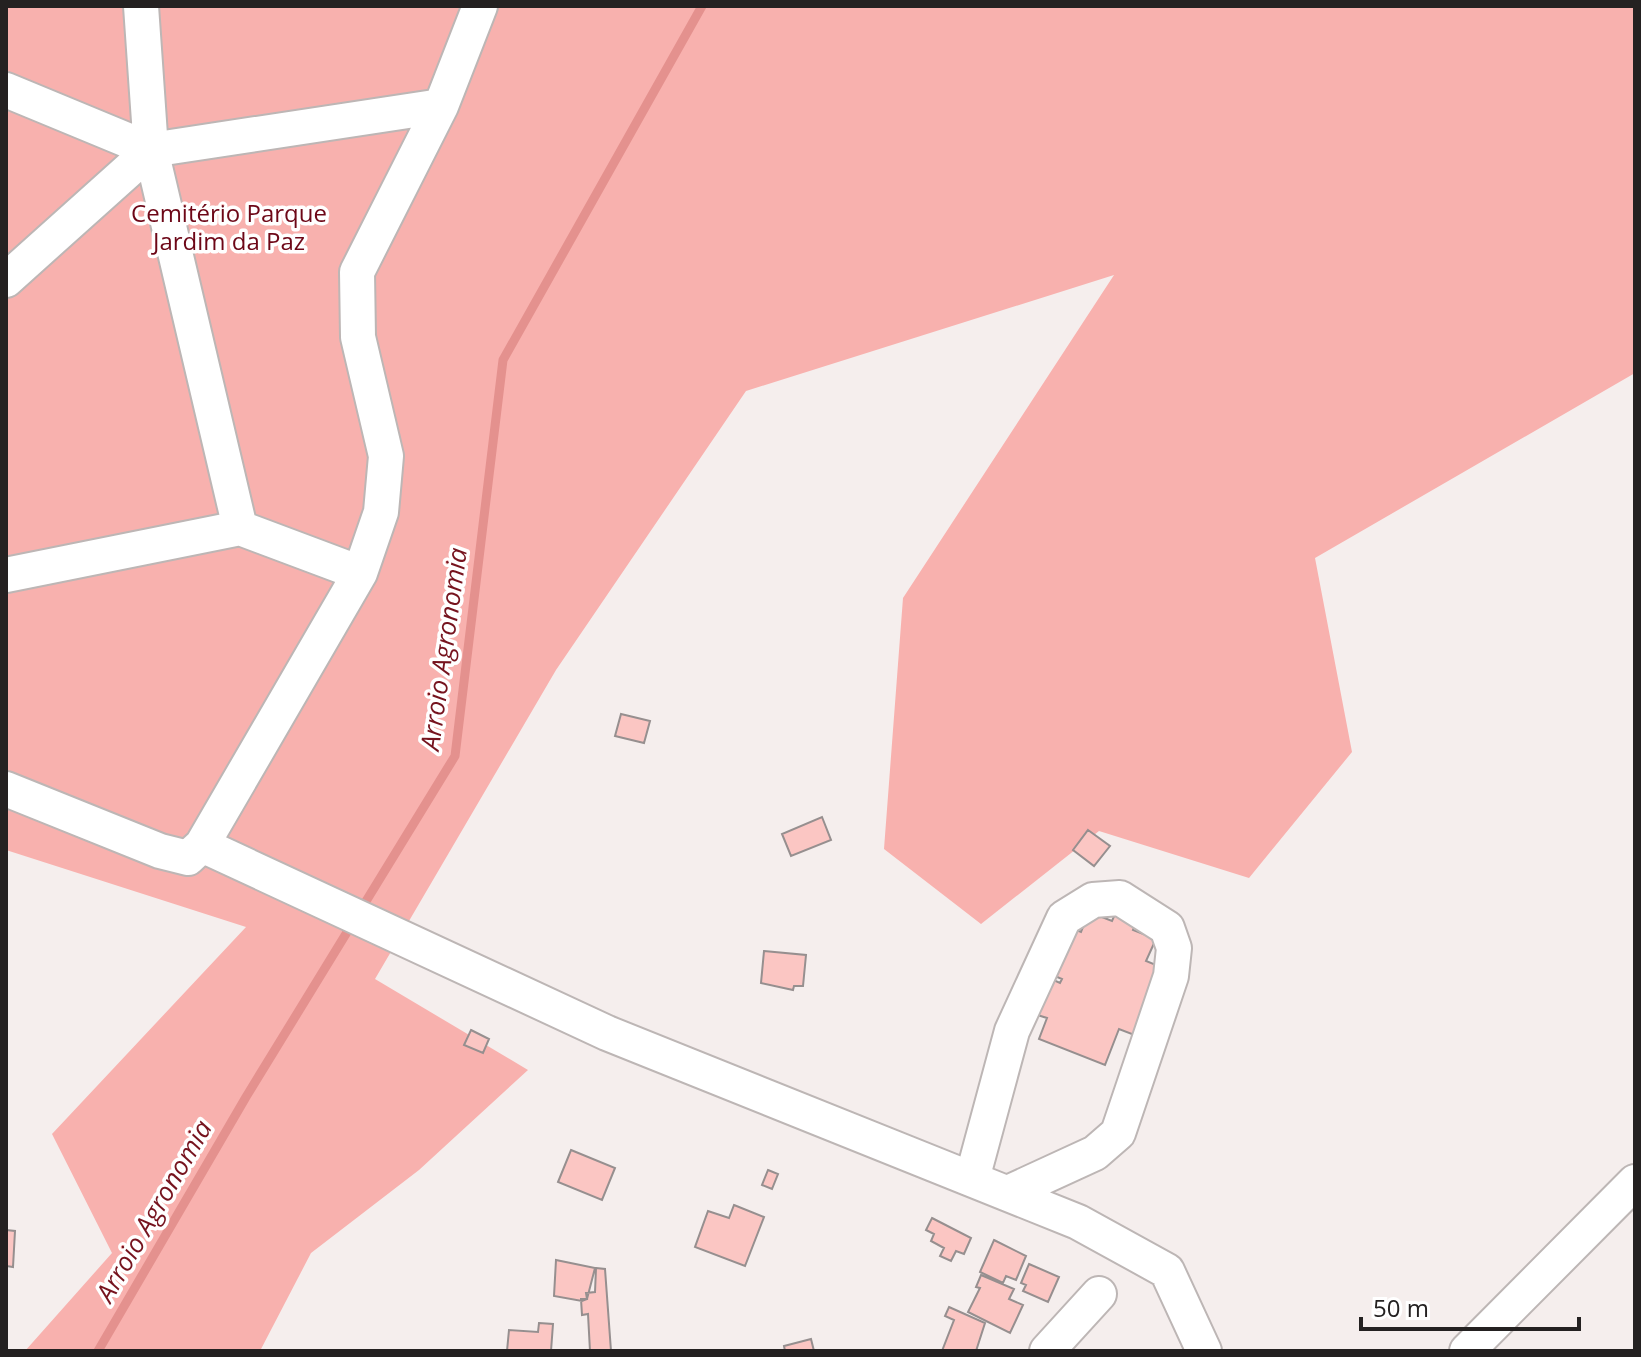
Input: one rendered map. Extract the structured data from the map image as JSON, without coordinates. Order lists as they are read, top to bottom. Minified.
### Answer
{"water":["Arroio Agronomia"],"parks":["Cemitério Parque Jardim da Paz"],"scale_bar":"50 m"}
